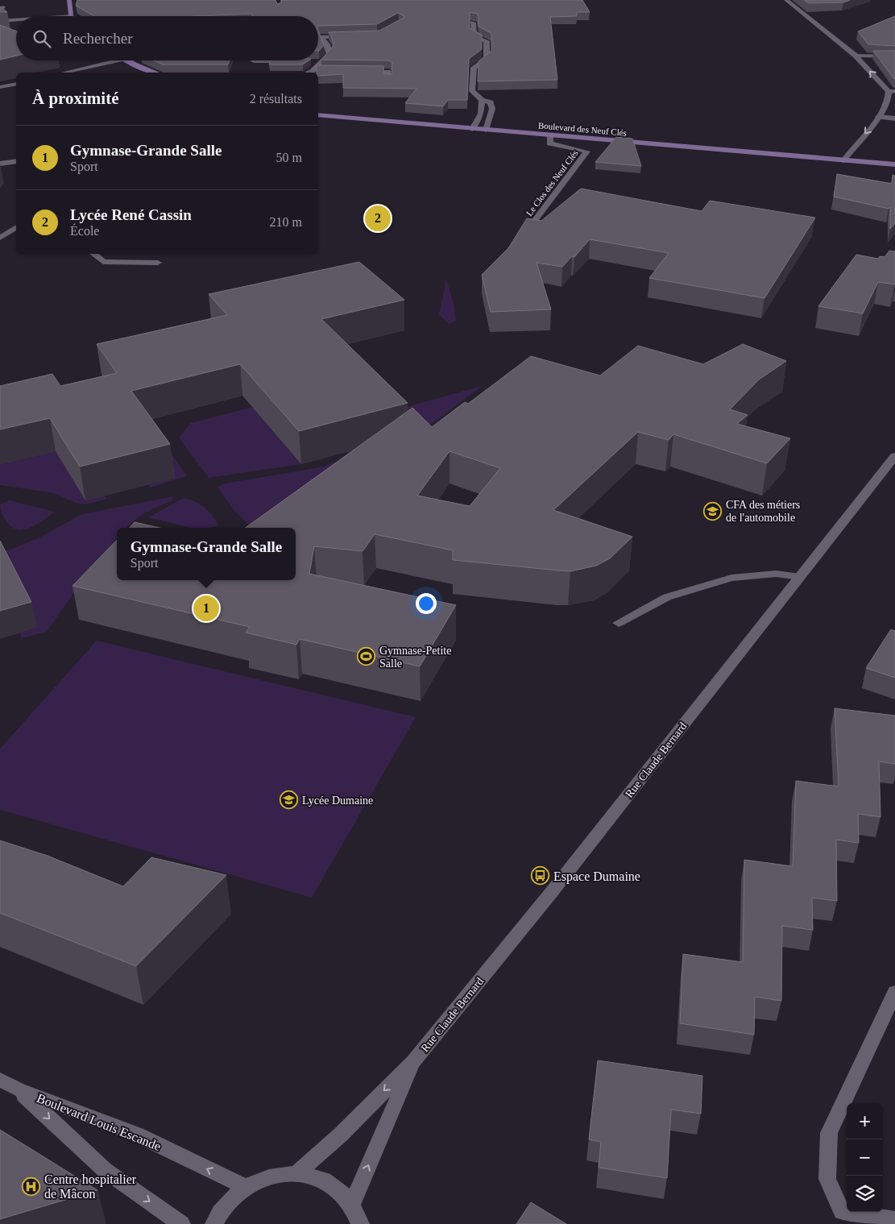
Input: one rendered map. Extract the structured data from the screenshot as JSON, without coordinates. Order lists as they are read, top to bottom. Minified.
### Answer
{"streets":{"main road":["Boulevard des Neuf Clés"],"street":["Le Clos des Neuf Clés","Rue Claude Bernard","Boulevard Louis Escande"]},"crossings":[["Boulevard des Neuf Clés","Le Clos des Neuf Clés"]],"places":{"school or university":["CFA des métiers de l'automobile","Lycée Dumaine"],"sports":["Gymnase-Petite Salle"],"bus stop":["Espace Dumaine"],"hospital":["Centre hospitalier de Mâcon"]},"page":{"search":"Rechercher","heading":["À proximité","2 résultats"],"list":[{"mark":"1","name":"Gymnase-Grande Salle","note":"Sport","value":"50 m"},{"mark":"2","name":"Lycée René Cassin","note":"École","value":"210 m"}],"pins":["2","1"],"popup":["Gymnase-Grande Salle","Sport"],"map_buttons":["+","−"]}}
